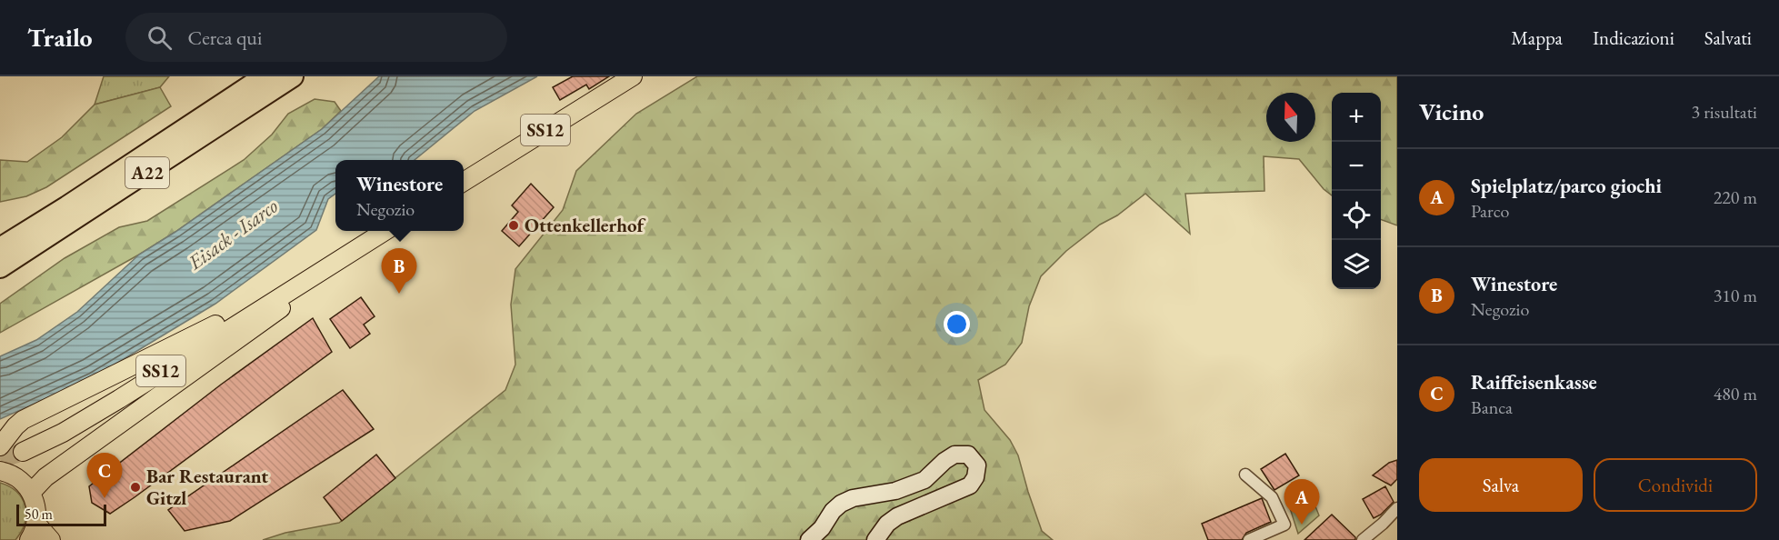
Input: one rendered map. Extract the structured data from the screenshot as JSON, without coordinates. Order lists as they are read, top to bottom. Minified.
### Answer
{"streets":{"highway":["A22"],"main road":["SS12"]},"water":["Eisack - Isarco"],"places":["Ottenkellerhof","Bar Restaurant Gitzl"],"scale_bar":"50 m","north":"top","page":{"header":"Trailo","search":"Cerca qui","nav":["Mappa","Indicazioni","Salvati"],"heading":["Vicino","3 risultati"],"map_buttons":["+","−"],"list":[{"mark":"A","name":"Spielplatz/parco giochi","note":"Parco","value":"220 m"},{"mark":"B","name":"Winestore","note":"Negozio","value":"310 m"},{"mark":"C","name":"Raiffeisenkasse","note":"Banca","value":"480 m"}],"popup":["Winestore","Negozio"],"pins":["B","C","A"],"buttons":["Salva","Condividi"],"scale":"50 m"}}
